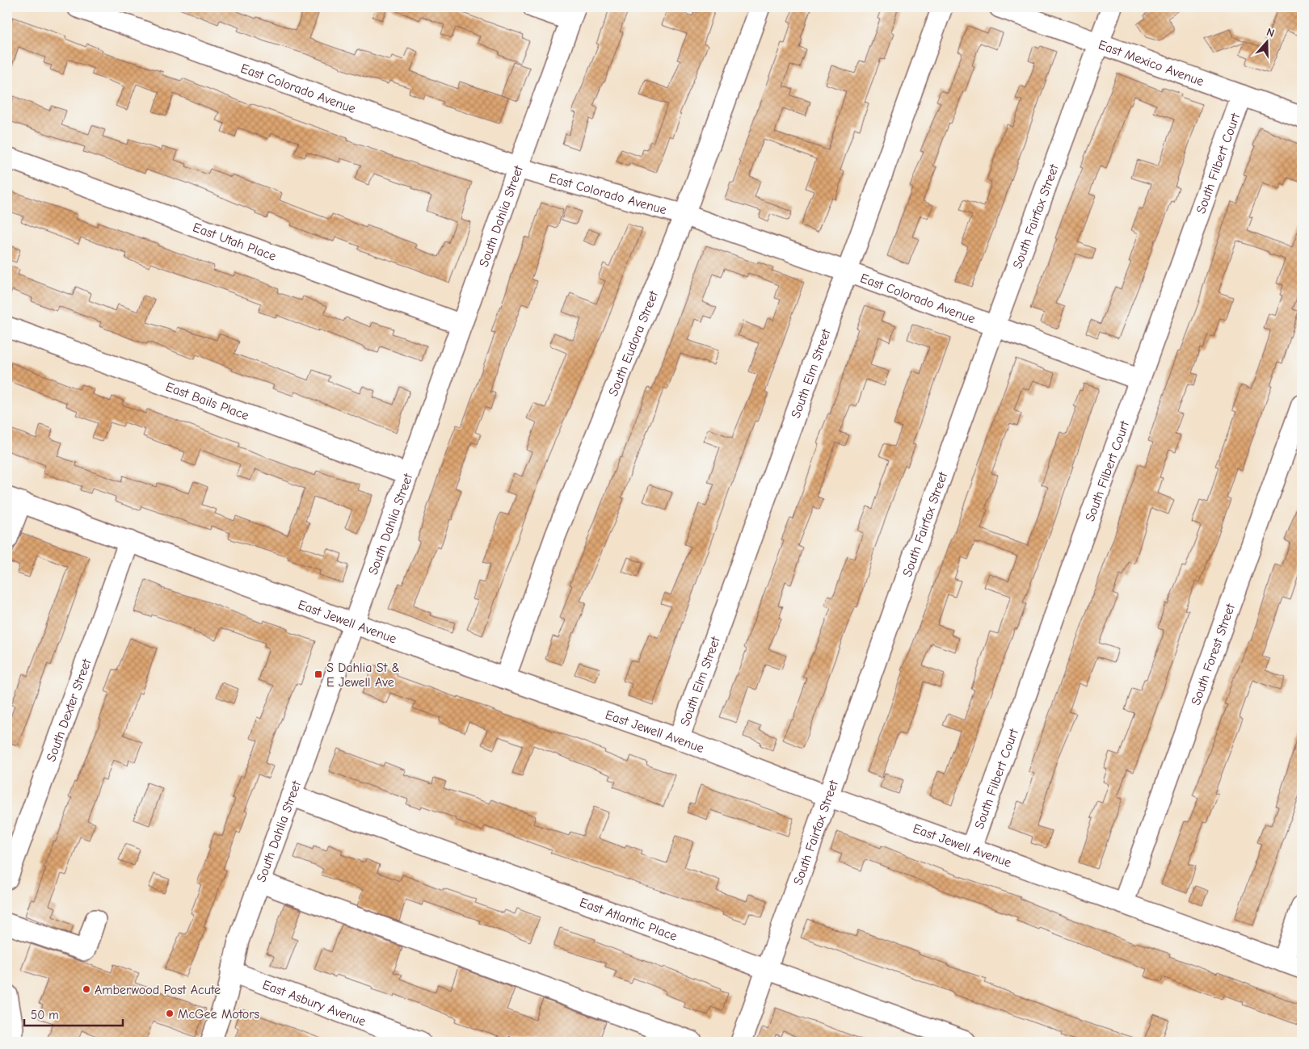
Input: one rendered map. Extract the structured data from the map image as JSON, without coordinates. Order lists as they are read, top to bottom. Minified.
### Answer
{"streets":{"street":["East Mexico Avenue","East Colorado Avenue","South Filbert Court","South Dahlia Street","South Fairfax Street","East Utah Place","South Eudora Street","South Elm Street","East Bails Place","East Jewell Avenue","South Forest Street","South Dexter Street","East Atlantic Place","East Asbury Avenue"]},"crossings":[["East Mexico Avenue","South Filbert Court"],["East Mexico Avenue","South Fairfax Street"],["East Colorado Avenue","South Filbert Court"],["East Colorado Avenue","South Dahlia Street"],["East Colorado Avenue","South Fairfax Street"],["East Colorado Avenue","South Eudora Street"],["East Colorado Avenue","South Elm Street"],["South Filbert Court","East Jewell Avenue"],["South Dahlia Street","East Utah Place"],["South Dahlia Street","East Bails Place"],["South Dahlia Street","East Jewell Avenue"],["South Dahlia Street","East Atlantic Place"],["South Dahlia Street","East Asbury Avenue"],["South Fairfax Street","East Jewell Avenue"],["South Fairfax Street","East Atlantic Place"],["South Eudora Street","East Jewell Avenue"],["South Elm Street","East Jewell Avenue"],["East Jewell Avenue","South Forest Street"],["East Jewell Avenue","South Dexter Street"]],"places":{"transit":["S Dahlia St & E Jewell Ave"],"other":["Amberwood Post Acute","McGee Motors"]},"scale_bar":"50 m","north":"top"}
